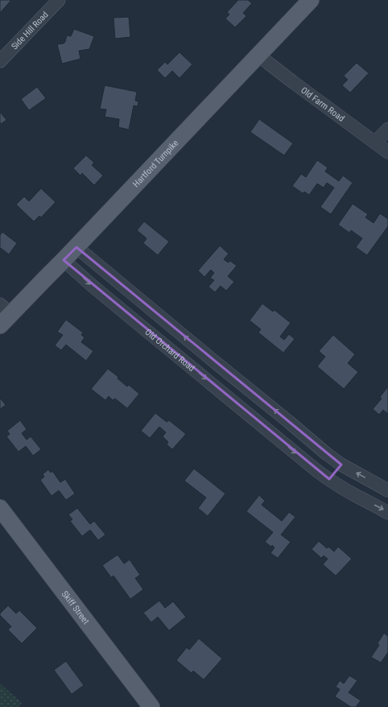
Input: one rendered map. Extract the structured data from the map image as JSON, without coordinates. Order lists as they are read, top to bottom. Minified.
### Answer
{"streets":{"main road":["Hartford Turnpike","Skiff Street"],"street":["Side Hill Road","Old Farm Road","Old Orchard Road"]},"crossings":[["Old Farm Road","Hartford Turnpike"],["Hartford Turnpike","Old Orchard Road"]]}
